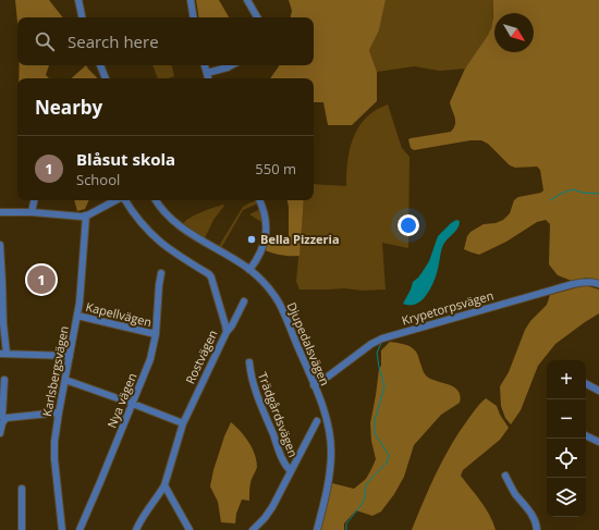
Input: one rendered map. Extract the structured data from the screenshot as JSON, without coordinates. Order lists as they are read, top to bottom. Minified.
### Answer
{"streets":{"street":["Krypetorpsvägen","Kapellvägen","Djupedalsvägen","Rostvägen","Karlsbergsvägen","Nya vägen","Trädgårdsvägen"]},"crossings":[["Krypetorpsvägen","Djupedalsvägen"],["Kapellvägen","Karlsbergsvägen"],["Kapellvägen","Nya vägen"]],"places":["Bella Pizzeria"],"north":"bottom right","page":{"search":"Search here","heading":"Nearby","list":[{"mark":"1","name":"Blåsut skola","note":"School","value":"550 m"}],"pins":"1","map_buttons":["+","−"]}}
